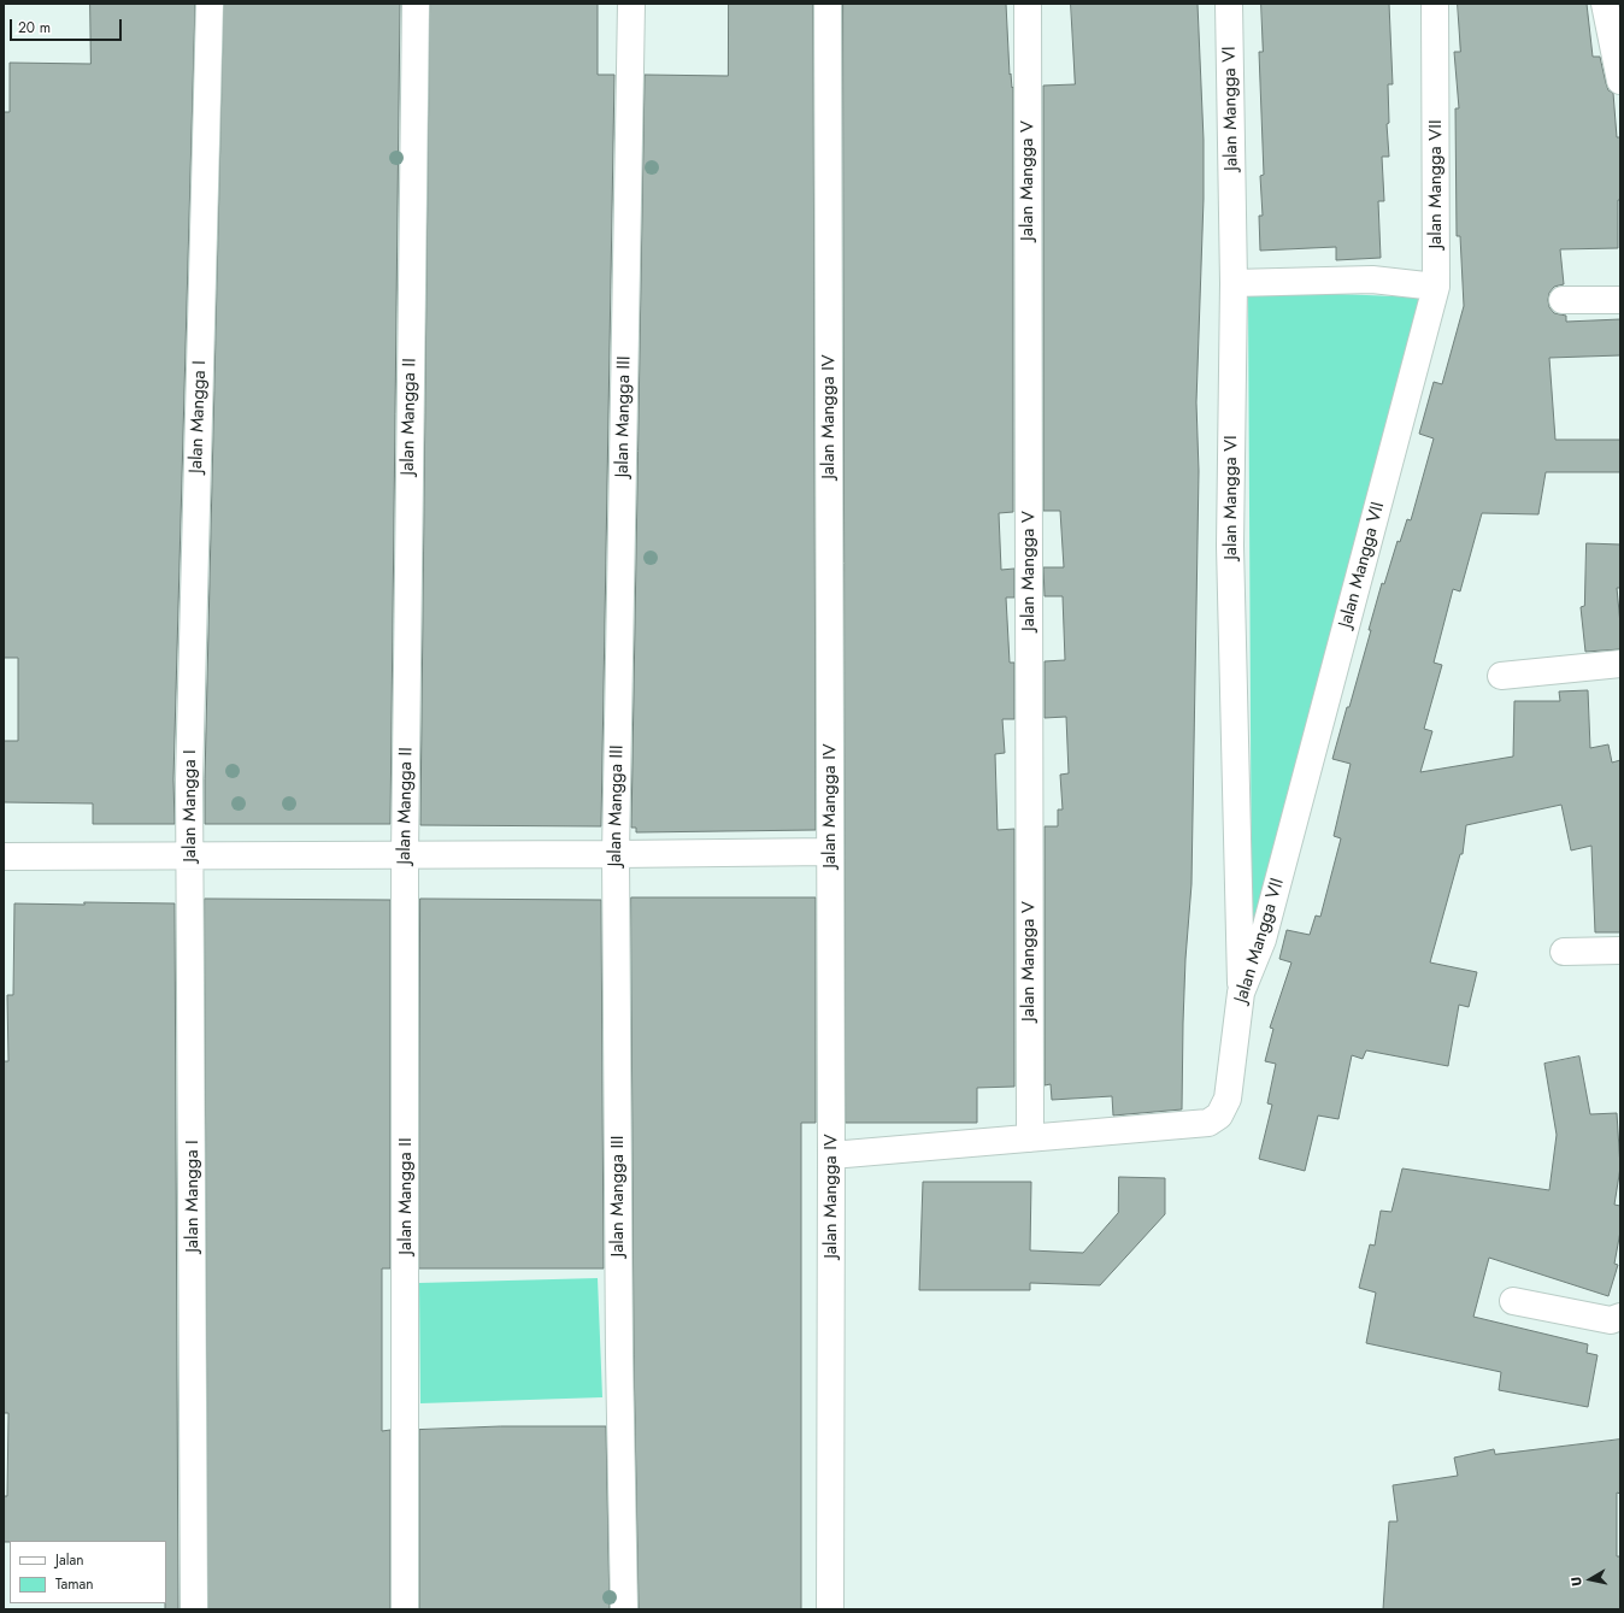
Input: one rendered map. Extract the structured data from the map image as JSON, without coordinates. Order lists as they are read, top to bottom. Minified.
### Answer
{"streets":{"street":["Jalan Mangga VI","Jalan Mangga V","Jalan Mangga VII","Jalan Mangga I","Jalan Mangga II","Jalan Mangga III","Jalan Mangga IV"]},"crossings":[["Jalan Mangga VI","Jalan Mangga VII"],["Jalan Mangga V","Jalan Mangga VII"]],"legend":["Jalan","Taman"],"scale_bar":"20 m","north":"left"}
